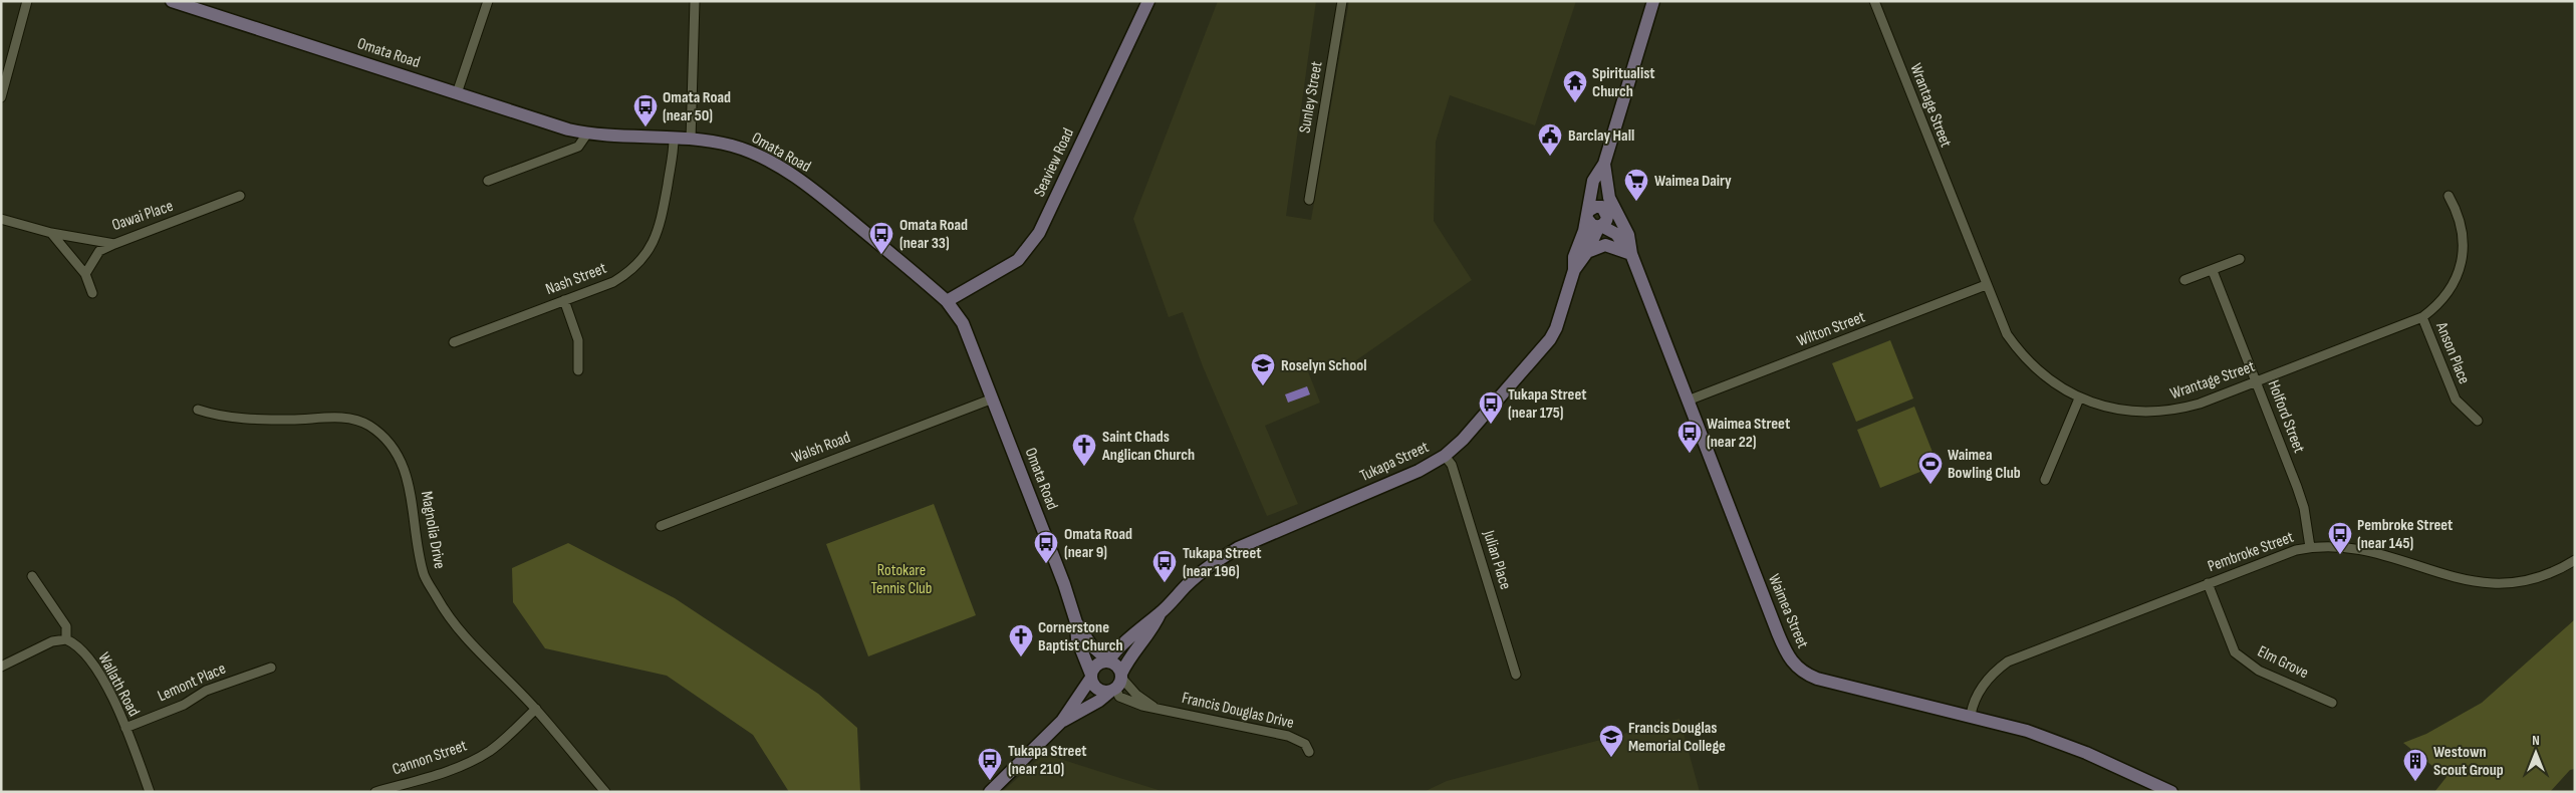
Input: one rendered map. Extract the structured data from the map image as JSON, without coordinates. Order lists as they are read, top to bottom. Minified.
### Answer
{"streets":{"main road":["Omata Road","Seaview Road","Tukapa Street","Waimea Street"],"street":["Sunley Street","Wrantage Street","Oawai Place","Nash Street","Wilton Street","Anson Place","Holford Street","Walsh Road","Magnolia Drive","Pembroke Street","Julian Place","Elm Grove","Lemont Place","Wallath Road","Francis Douglas Drive","Cannon Street"]},"crossings":[["Omata Road","Seaview Road"],["Omata Road","Nash Street"],["Omata Road","Walsh Road"],["Omata Road","Tukapa Street"],["Omata Road","Francis Douglas Drive"],["Wrantage Street","Wilton Street"],["Wrantage Street","Anson Place"],["Wrantage Street","Holford Street"],["Wilton Street","Waimea Street"],["Holford Street","Pembroke Street"],["Tukapa Street","Julian Place"],["Tukapa Street","Waimea Street"],["Tukapa Street","Francis Douglas Drive"],["Magnolia Drive","Cannon Street"],["Pembroke Street","Waimea Street"],["Pembroke Street","Elm Grove"],["Lemont Place","Wallath Road"]],"parks":["Rotokare Tennis Club"],"places":{"temple":["Spiritualist Church"],"bus stop":["Omata Road (near 50)","Omata Road (near 33)","Tukapa Street (near 175)","Waimea Street (near 22)","Pembroke Street (near 145)","Omata Road (near 9)","Tukapa Street (near 196)","Tukapa Street (near 210)"],"public building":["Barclay Hall"],"supermarket":["Waimea Dairy"],"school or university":["Roselyn School","Francis Douglas Memorial College"],"church":["Saint Chads Anglican Church","Cornerstone Baptist Church"],"sports":["Waimea Bowling Club"],"building":["Westown Scout Group"]},"north":"top"}
